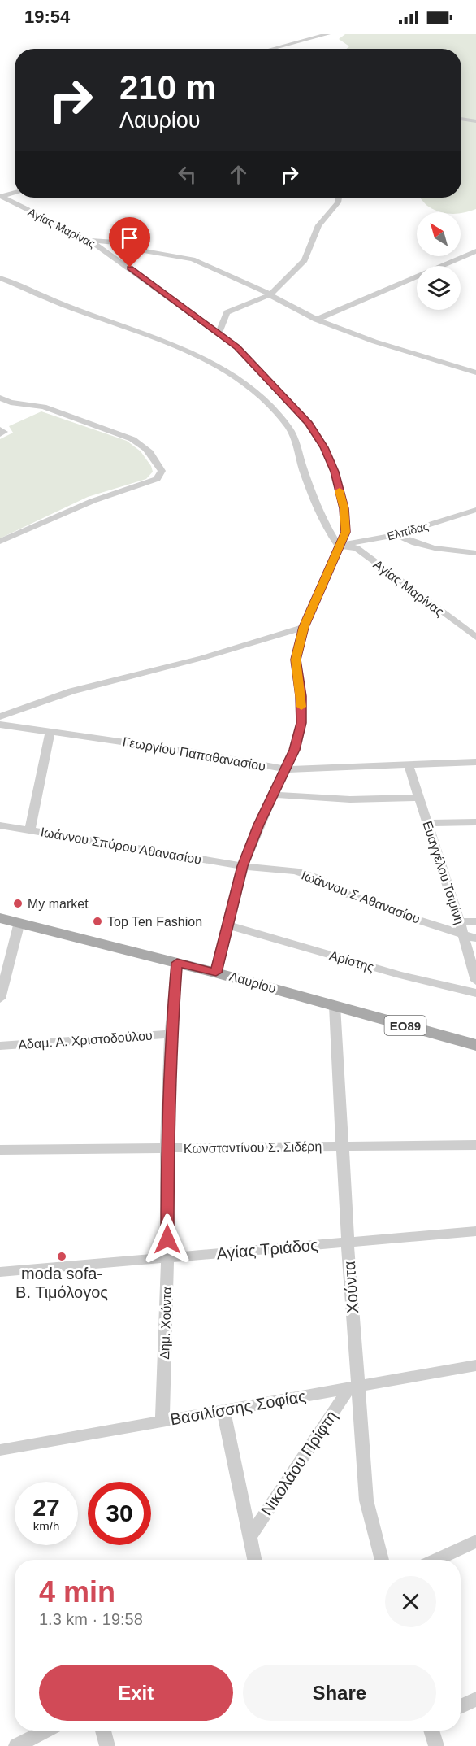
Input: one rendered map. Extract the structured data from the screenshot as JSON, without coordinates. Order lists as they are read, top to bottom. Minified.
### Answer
{"streets":{"main road":["Λαυρίου","ΕΟ89"],"street":["Αγίας Μαρίνας","Ελπίδας","Γεωργίου Παπαθανασίου","Ιωάννου Σπύρου Αθανασίου","Ευαγγέλου Τσιμίνη","Ιωάννου Σ Αθανασίου","Αρίστης","Αδαμ. Α. Χριστοδούλου","Κωνσταντίνου Σ. Σιδέρη","Αγίας Τριάδος","Χούντα","Δημ. Χούντα","Βασιλίσσης Σοφίας","Νικολάου Πρίφτη"]},"crossings":[["Αγίας Μαρίνας","Ελπίδας"],["Αγίας Μαρίνας","Γεωργίου Παπαθανασίου"],["Αγίας Μαρίνας","Ιωάννου Σπύρου Αθανασίου"],["Αγίας Μαρίνας","Ιωάννου Σ Αθανασίου"],["Αγίας Μαρίνας","Αρίστης"],["Αγίας Μαρίνας","Λαυρίου"],["Γεωργίου Παπαθανασίου","Ευαγγέλου Τσιμίνη"],["Ιωάννου Σπύρου Αθανασίου","Ιωάννου Σ Αθανασίου"],["Ευαγγέλου Τσιμίνη","Ιωάννου Σ Αθανασίου"],["Λαυρίου","Χούντα"],["Λαυρίου","Δημ. Χούντα"],["Αδαμ. Α. Χριστοδούλου","Δημ. Χούντα"],["Κωνσταντίνου Σ. Σιδέρη","Χούντα"],["Κωνσταντίνου Σ. Σιδέρη","Δημ. Χούντα"],["Αγίας Τριάδος","Χούντα"],["Αγίας Τριάδος","Δημ. Χούντα"],["Χούντα","Βασιλίσσης Σοφίας"],["Χούντα","Νικολάου Πρίφτη"],["Δημ. Χούντα","Βασιλίσσης Σοφίας"],["Βασιλίσσης Σοφίας","Νικολάου Πρίφτη"]],"places":["My market","Top Ten Fashion","moda sofa- Β. Τιμόλογος"],"north":"top left","page":{"status":"19:54","turn":["210 m","Λαυρίου"],"speed":"27 km/h","limit":"30","heading":["4 min","1.3 km · 19:58"],"buttons":["Exit","Share"]}}
